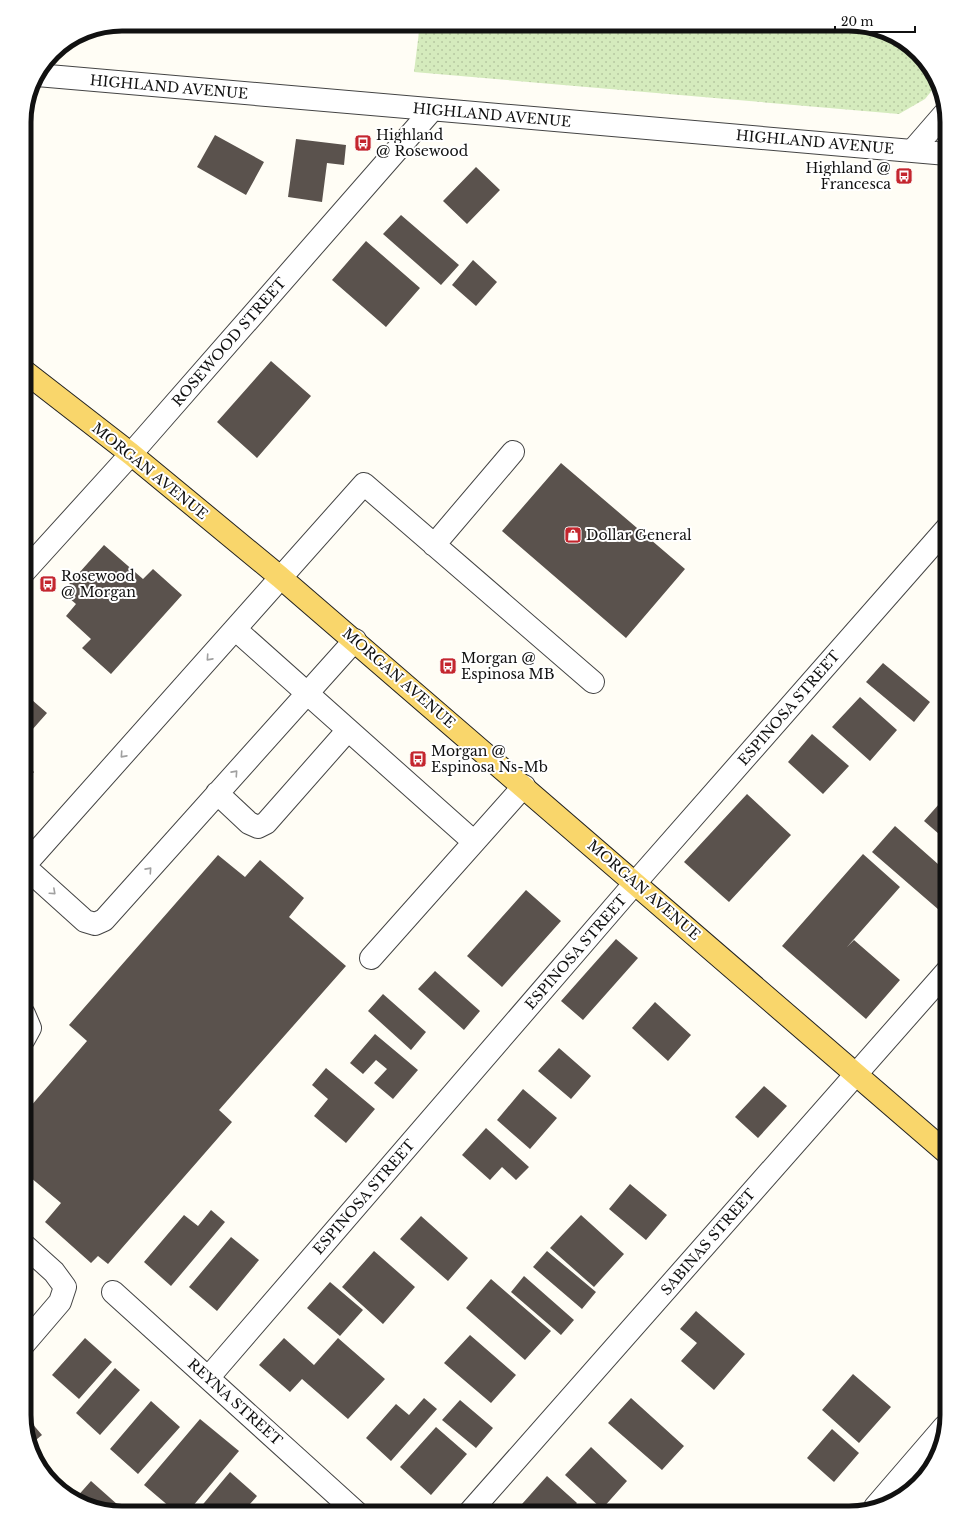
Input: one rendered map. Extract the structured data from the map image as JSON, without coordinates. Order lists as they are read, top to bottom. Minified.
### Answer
{"streets":{"main road":["MORGAN AVENUE"],"street":["HIGHLAND AVENUE","ROSEWOOD STREET","ESPINOSA STREET","SABINAS STREET","REYNA STREET"]},"crossings":[["HIGHLAND AVENUE","ROSEWOOD STREET"],["ROSEWOOD STREET","MORGAN AVENUE"],["MORGAN AVENUE","ESPINOSA STREET"],["MORGAN AVENUE","SABINAS STREET"],["ESPINOSA STREET","REYNA STREET"]],"places":{"bus stop":["Highland @ Rosewood","Highland @ Francesca","Rosewood @ Morgan","Morgan @ Espinosa MB","Morgan @ Espinosa Ns-Mb"],"shop":["Dollar General"]},"scale_bar":"20 m"}
